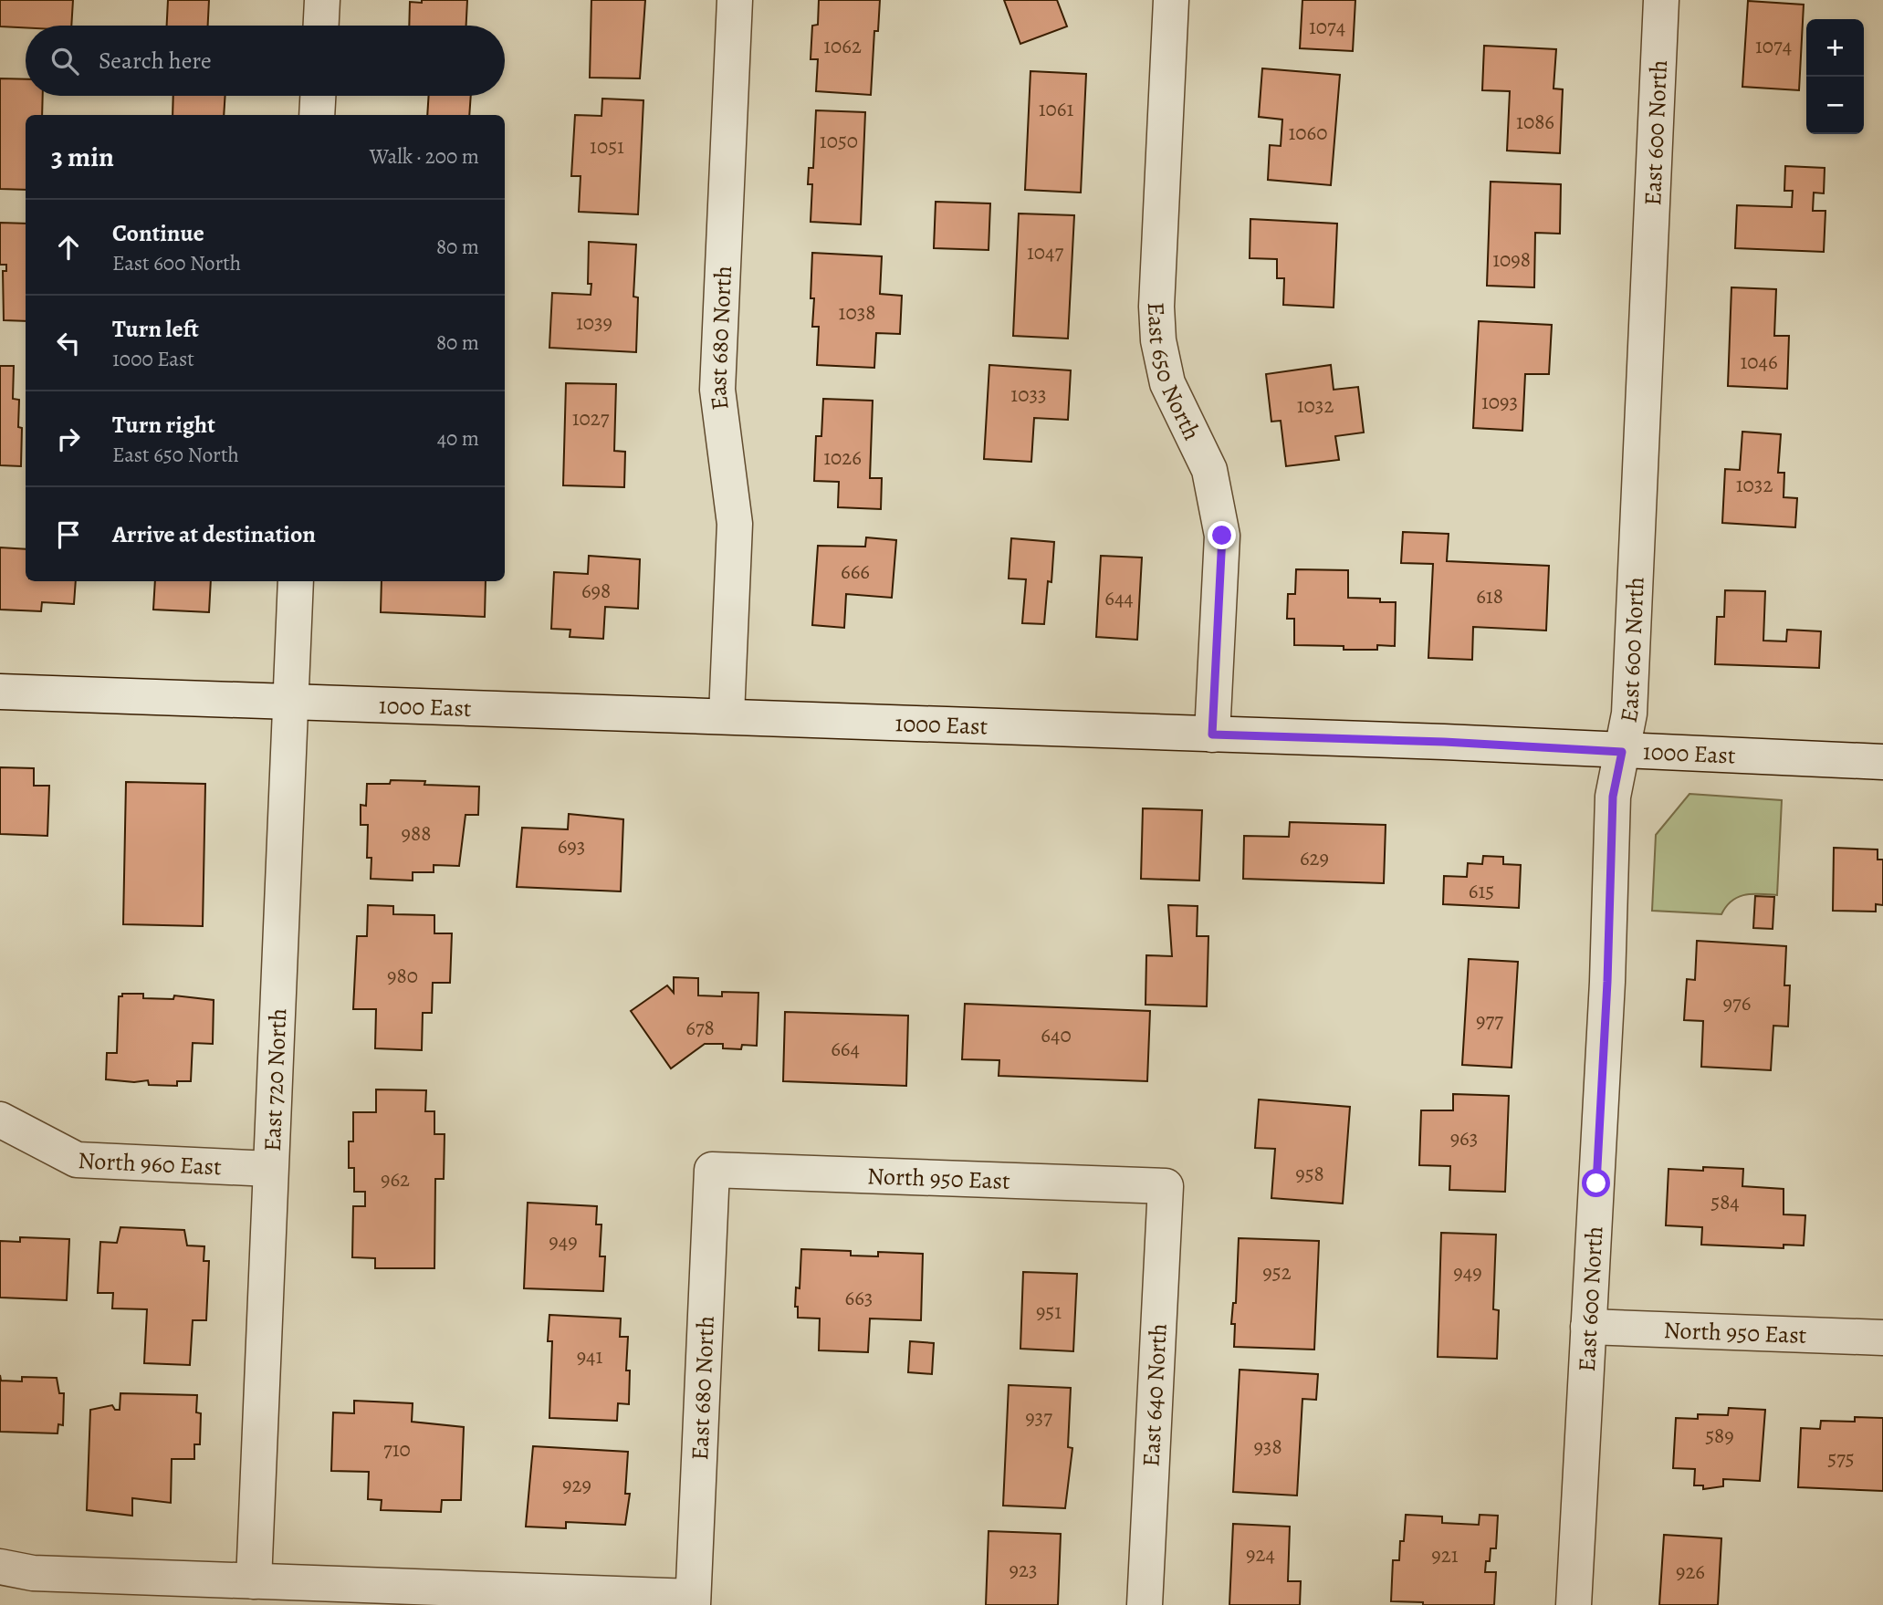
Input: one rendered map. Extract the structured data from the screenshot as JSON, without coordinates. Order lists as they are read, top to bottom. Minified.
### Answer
{"streets":{"street":["East 600 North","East 680 North","East 650 North","1000 East","East 720 North","North 960 East","North 950 East","East 640 North"]},"crossings":[["East 600 North","1000 East"],["East 600 North","North 950 East"],["East 680 North","1000 East"],["East 680 North","North 950 East"],["East 650 North","1000 East"],["1000 East","East 720 North"],["East 720 North","North 960 East"],["North 950 East","East 640 North"]],"house_numbers":["1074","1062","1074","1061","1086","1060","1050","1051","1047","1098","1038","1039","1046","1033","1093","1032","1027","1026","1032","666","698","618","644","988","693","629","615","980","976","977","678","640","664","963","958","962","584","949","952","949","663","951","941","937","589","938","710","575","929","924","921","923","926"],"page":{"map_buttons":["+","−"],"search":"Search here","heading":["3 min","Walk · 200 m"],"list":[["Continue","East 600 North","80 m"],["Turn left","1000 East","80 m"],["Turn right","East 650 North","40 m"],"Arrive at destination"]}}
